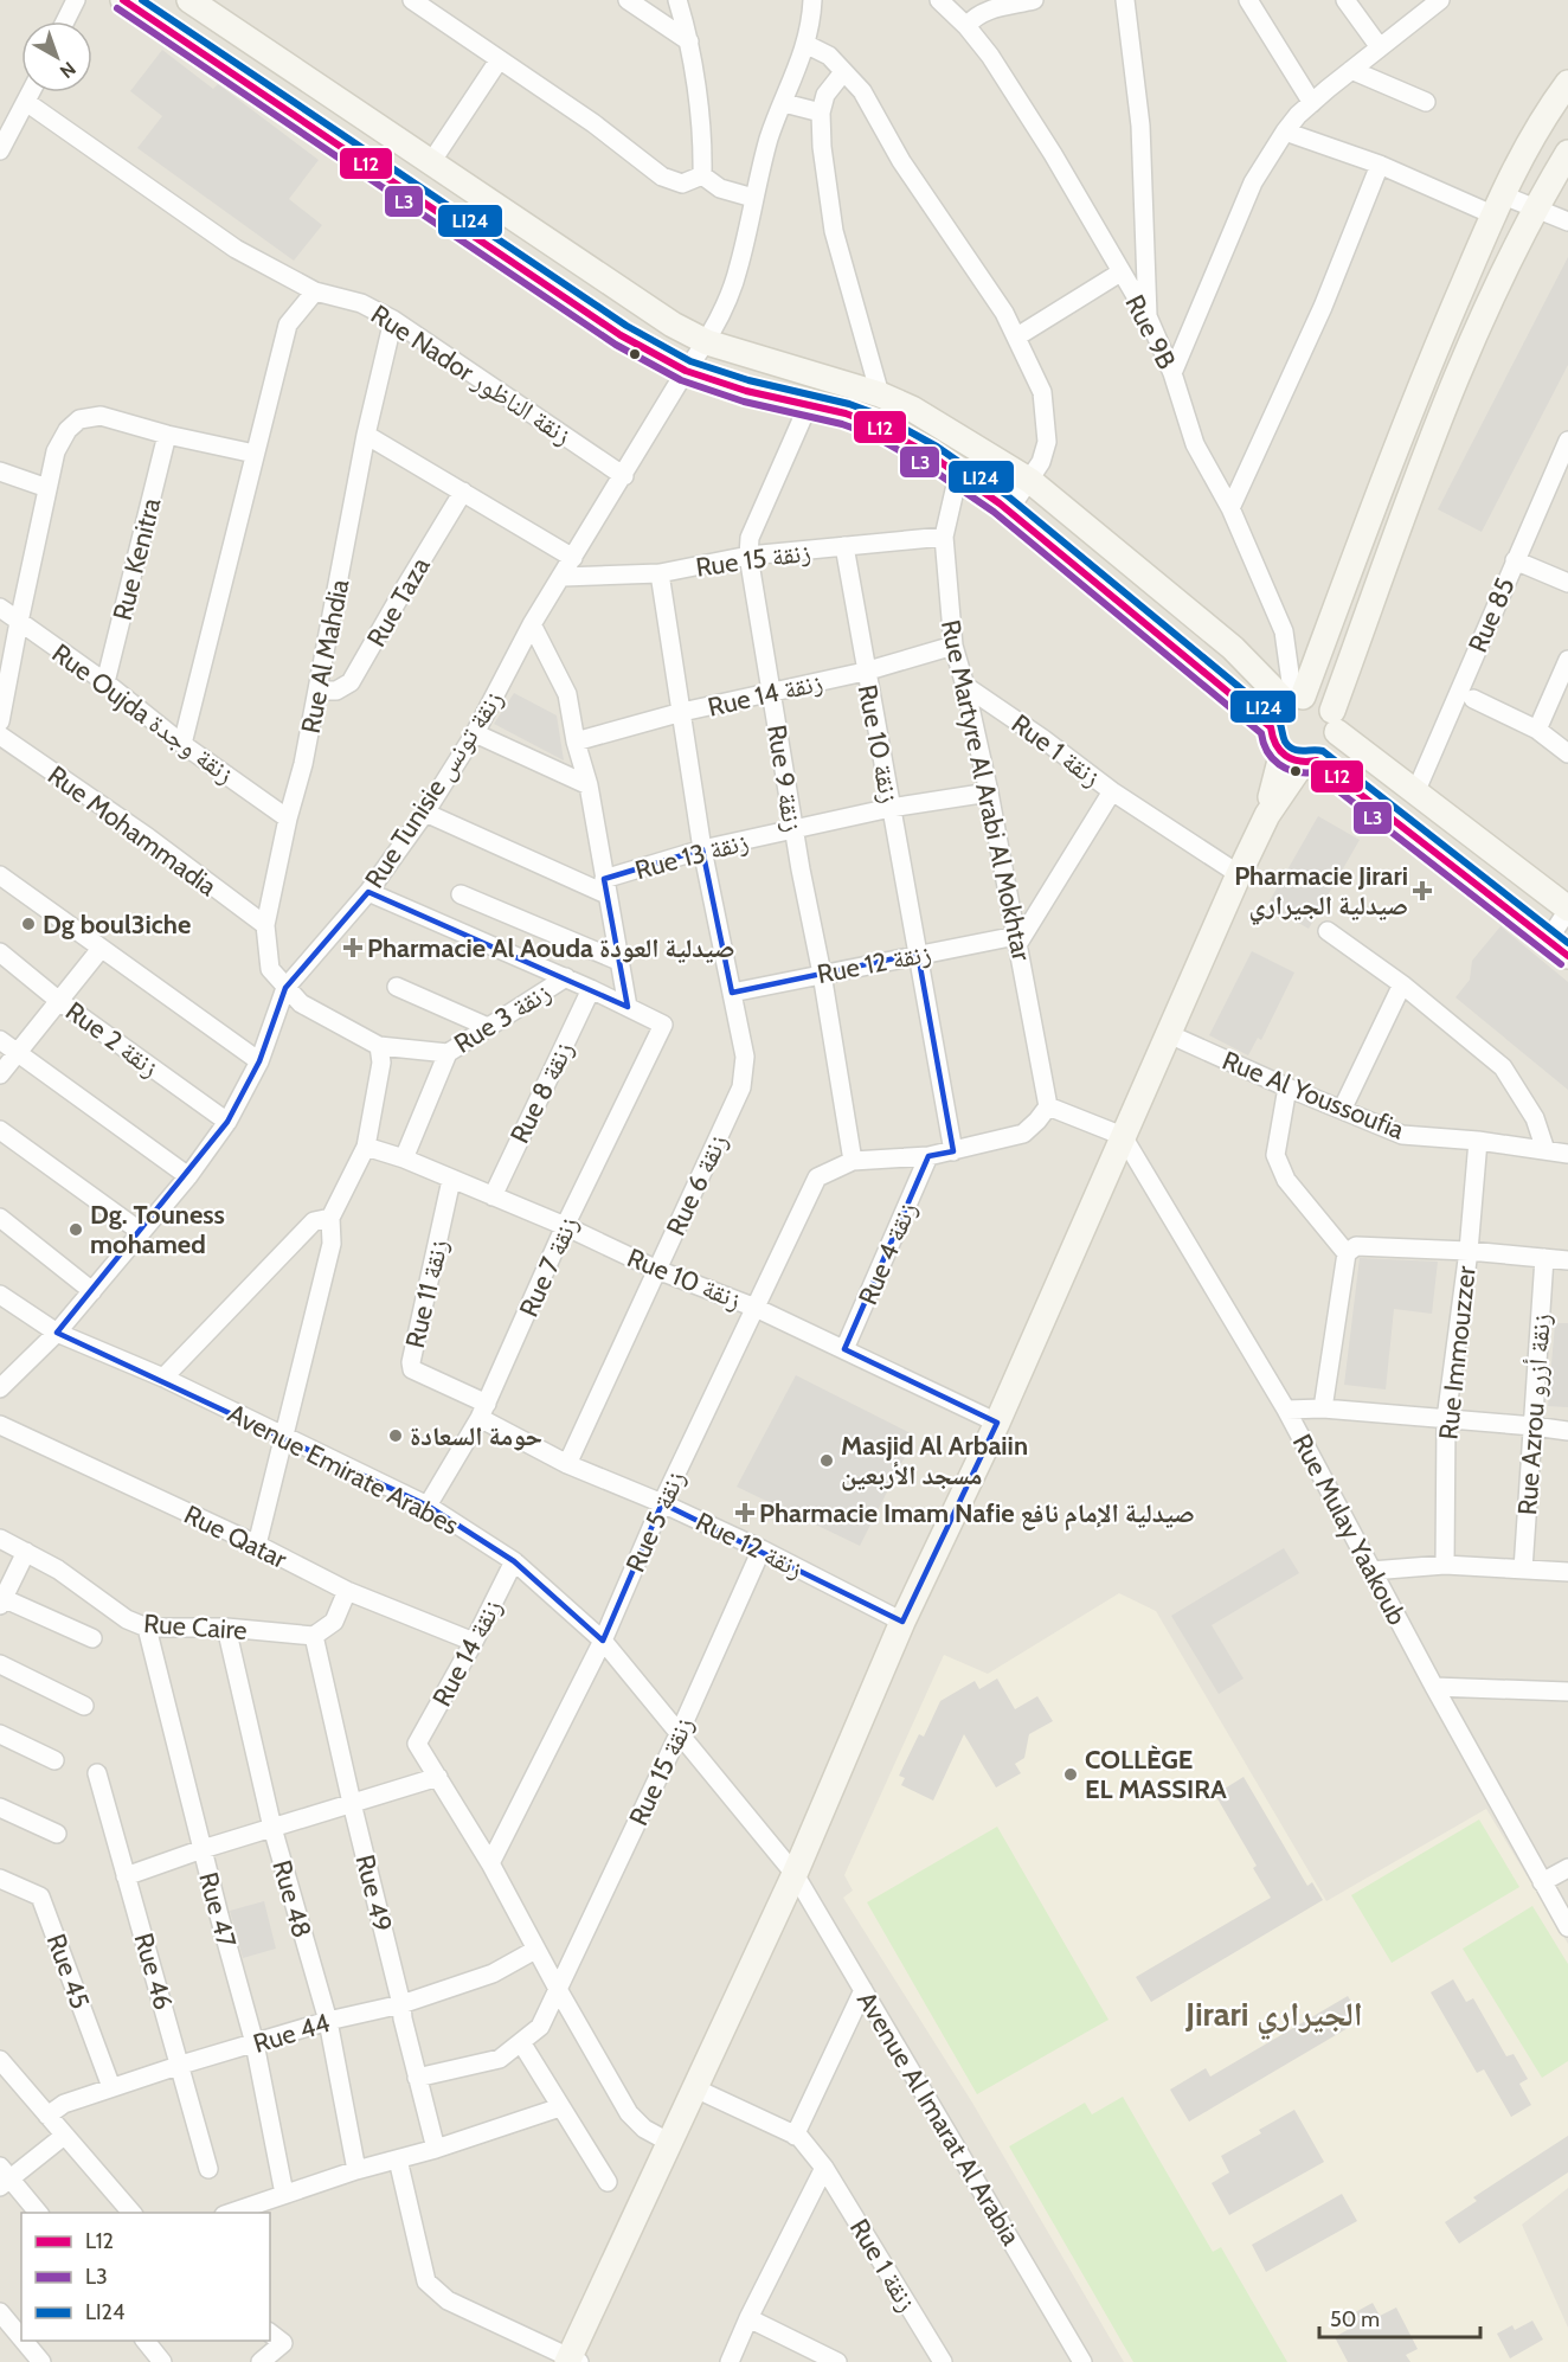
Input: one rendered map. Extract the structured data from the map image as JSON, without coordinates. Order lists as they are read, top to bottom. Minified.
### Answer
{"streets":{"street":["Rue 9B","Rue Nador زنقة الناظور","Rue Kenitra","Rue 15 زنقة","Rue Taza","Rue 85","Rue Al Mahdia","Rue 14 زنقة","Rue Oujda زنقة وجدة","Rue 10 زنقة","Rue 1 زنقة","Rue 9 زنقة","Rue Tunisie زنقة تونس","Rue Martyre Al Arabi Al Mokhtar","Rue Mohammadia","Rue 13 زنقة","Rue 12 زنقة","Rue 3 زنقة","Rue 2 زنقة","Rue 8 زنقة","Rue Al Youssoufia","Rue 6 زنقة","Rue 4 زنقة","Rue 7 زنقة","Rue 11 زنقة","Rue Immouzzer","Rue Azrou زنقة أزرو","Avenue Emirate Arabes","Rue 5 زنقة","Rue Mulay Yaakoub","Rue Qatar","Rue Caire","Rue 49","Rue 48","Rue 47","Rue 45","Rue 46","Rue 44","Avenue Al Imarat Al Arabia"]},"crossings":[["Rue Nador زنقة الناظور","Rue Al Mahdia"],["Rue Nador زنقة الناظور","Rue Tunisie زنقة تونس"],["Rue Kenitra","Rue Oujda زنقة وجدة"],["Rue 15 زنقة","Rue 10 زنقة"],["Rue 15 زنقة","Rue 9 زنقة"],["Rue 15 زنقة","Rue Tunisie زنقة تونس"],["Rue 15 زنقة","Rue Martyre Al Arabi Al Mokhtar"],["Rue 15 زنقة","Rue 12 زنقة"],["Rue 15 زنقة","Avenue Emirate Arabes"],["Rue 15 زنقة","Rue 49"],["Rue Taza","Rue Al Mahdia"],["Rue Al Mahdia","Rue Oujda زنقة وجدة"],["Rue Al Mahdia","Rue Tunisie زنقة تونس"],["Rue Al Mahdia","Rue Mohammadia"],["Rue Al Mahdia","Rue 3 زنقة"],["Rue 14 زنقة","Rue 10 زنقة"],["Rue 14 زنقة","Rue 9 زنقة"],["Rue 14 زنقة","Rue Martyre Al Arabi Al Mokhtar"],["Rue 14 زنقة","Avenue Emirate Arabes"],["Rue 14 زنقة","Rue Qatar"],["Rue 10 زنقة","Rue 13 زنقة"],["Rue 10 زنقة","Rue 12 زنقة"],["Rue 10 زنقة","Rue 8 زنقة"],["Rue 10 زنقة","Rue 6 زنقة"],["Rue 10 زنقة","Rue 4 زنقة"],["Rue 10 زنقة","Rue 7 زنقة"],["Rue 10 زنقة","Rue 11 زنقة"],["Rue 10 زنقة","Rue 5 زنقة"],["Rue 1 زنقة","Rue Martyre Al Arabi Al Mokhtar"],["Rue 1 زنقة","Rue 12 زنقة"],["Rue 9 زنقة","Rue 13 زنقة"],["Rue 9 زنقة","Rue 12 زنقة"],["Rue 9 زنقة","Rue 5 زنقة"],["Rue Tunisie زنقة تونس","Rue 3 زنقة"],["Rue Tunisie زنقة تونس","Rue 2 زنقة"],["Rue Tunisie زنقة تونس","Avenue Emirate Arabes"],["Rue Martyre Al Arabi Al Mokhtar","Rue 13 زنقة"],["Rue Martyre Al Arabi Al Mokhtar","Rue 12 زنقة"],["Rue 12 زنقة","Rue 6 زنقة"],["Rue 12 زنقة","Rue 7 زنقة"],["Rue 12 زنقة","Rue 11 زنقة"],["Rue 12 زنقة","Rue 5 زنقة"],["Rue Al Youssoufia","Rue Immouzzer"],["Rue 7 زنقة","Rue 11 زنقة"],["Rue 7 زنقة","Avenue Emirate Arabes"],["Avenue Emirate Arabes","Rue 5 زنقة"],["Avenue Emirate Arabes","Avenue Al Imarat Al Arabia"],["Rue Caire","Rue 49"],["Rue Caire","Rue 48"],["Rue Caire","Rue 47"],["Rue 49","Rue 44"],["Rue 48","Rue 44"],["Rue 47","Rue 44"],["Rue 45","Rue 44"],["Rue 46","Rue 44"]],"districts":["Jirari الجيراري"],"places":{"health":["Pharmacie Jirari صيدلية الجيراري","Pharmacie Al Aouda صيدلية العودة","Pharmacie Imam Nafie صيدلية الإمام نافع"],"other":["Dg boul3iche","Dg. Touness mohamed","حومة السعادة","Masjid Al Arbaiin مسجد الأربعين","COLLÈGE EL MASSIRA"]},"lines":["transit line L12","transit line LI24","transit line L3"],"legend":["L12","L3","LI24"],"scale_bar":"50 m","north":"bottom right"}
